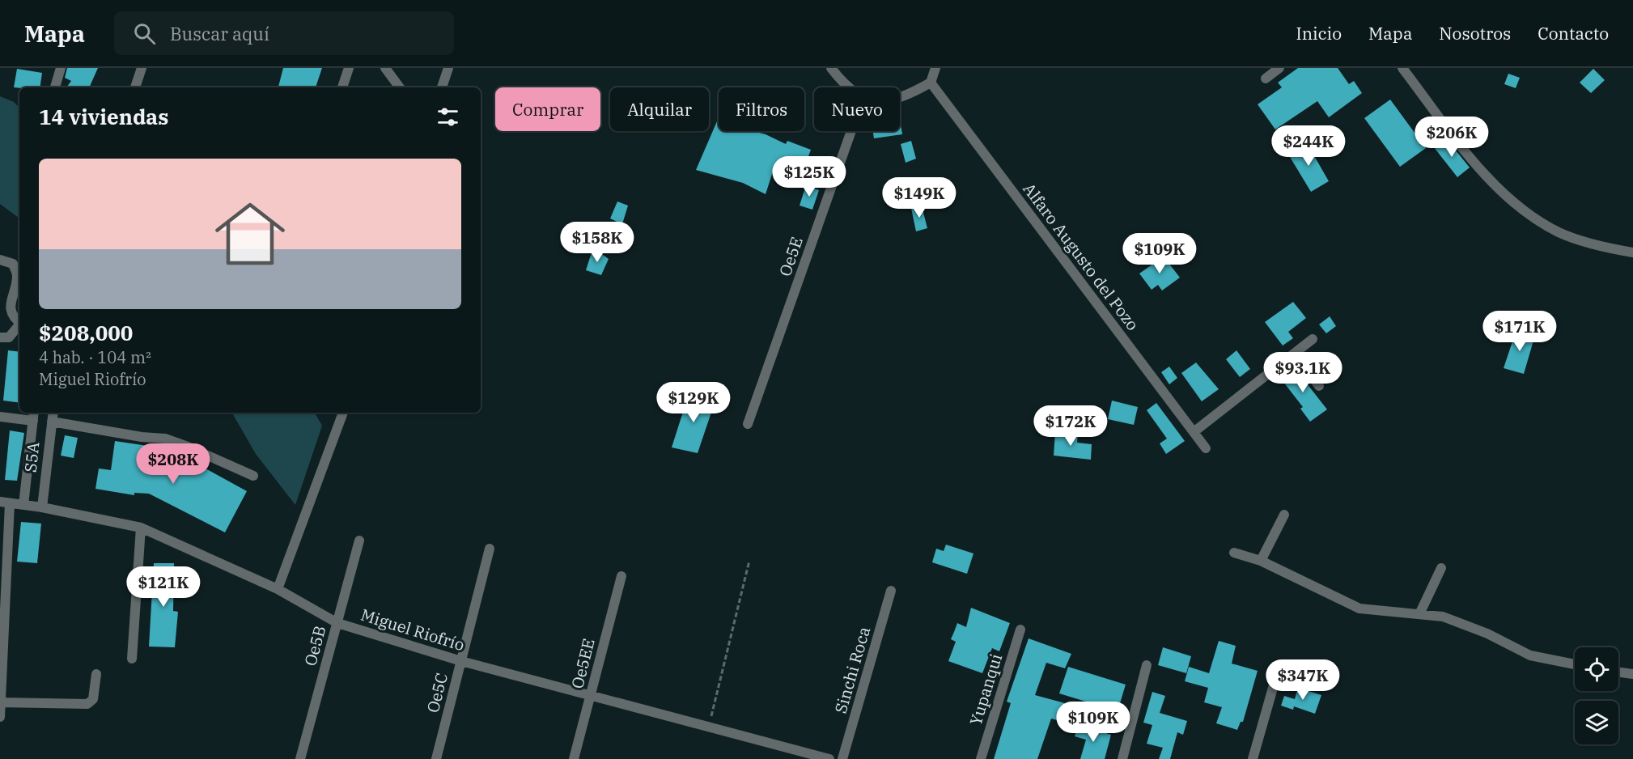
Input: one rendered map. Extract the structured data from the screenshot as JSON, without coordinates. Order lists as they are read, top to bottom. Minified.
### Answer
{"streets":{"street":["Oe5E","Alfaro Augusto del Pozo","S5A","Miguel Riofrío","Oe5B","Oe5EE","Sinchi Roca","Yupanqui","Oe5C"]},"crossings":[["S5A","Miguel Riofrío"],["Miguel Riofrío","Oe5B"],["Miguel Riofrío","Oe5EE"],["Miguel Riofrío","Oe5C"]],"page":{"header":"Mapa","search":"Buscar aquí","nav":["Inicio","Mapa","Nosotros","Contacto"],"chip":["Comprar","Alquilar","Filtros","Nuevo"],"heading":"14 viviendas","price":["$206K","$244K","$125K","$149K","$158K","$109K","$171K","$93.1K","$129K","$172K","$208K","$121K","$347K","$109K"],"list":[{"name":"$208,000","note":"4 hab. · 104 m² · Miguel Riofrío"}]}}
